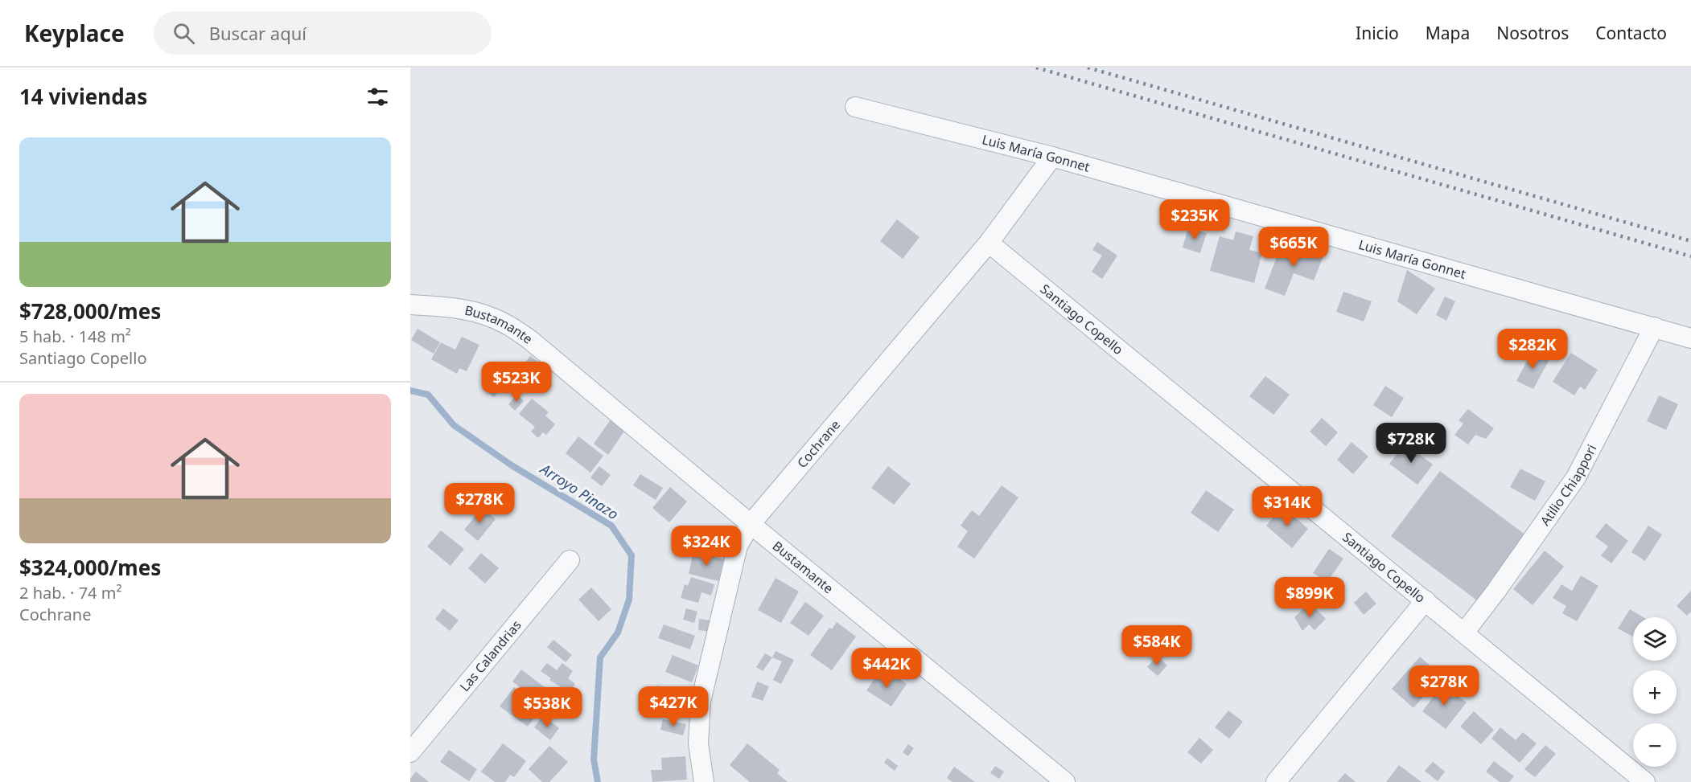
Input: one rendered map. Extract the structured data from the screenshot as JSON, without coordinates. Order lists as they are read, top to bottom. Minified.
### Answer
{"streets":{"street":["Luis María Gonnet","Santiago Copello","Bustamante","Cochrane","Atilio Chiappori","Las Calandrias"]},"crossings":[["Luis María Gonnet","Cochrane"],["Luis María Gonnet","Atilio Chiappori"],["Santiago Copello","Cochrane"],["Santiago Copello","Atilio Chiappori"],["Bustamante","Cochrane"]],"water":["Arroyo Pinazo"],"page":{"header":"Keyplace","search":"Buscar aquí","nav":["Inicio","Mapa","Nosotros","Contacto"],"heading":"14 viviendas","list":[{"name":"$728,000/mes","note":"5 hab. · 148 m² · Santiago Copello"},{"name":"$324,000/mes","note":"2 hab. · 74 m² · Cochrane"}],"price":["$235K","$665K","$282K","$523K","$728K","$278K","$314K","$324K","$899K","$584K","$442K","$278K","$427K","$538K"],"map_buttons":["+","−"]}}
